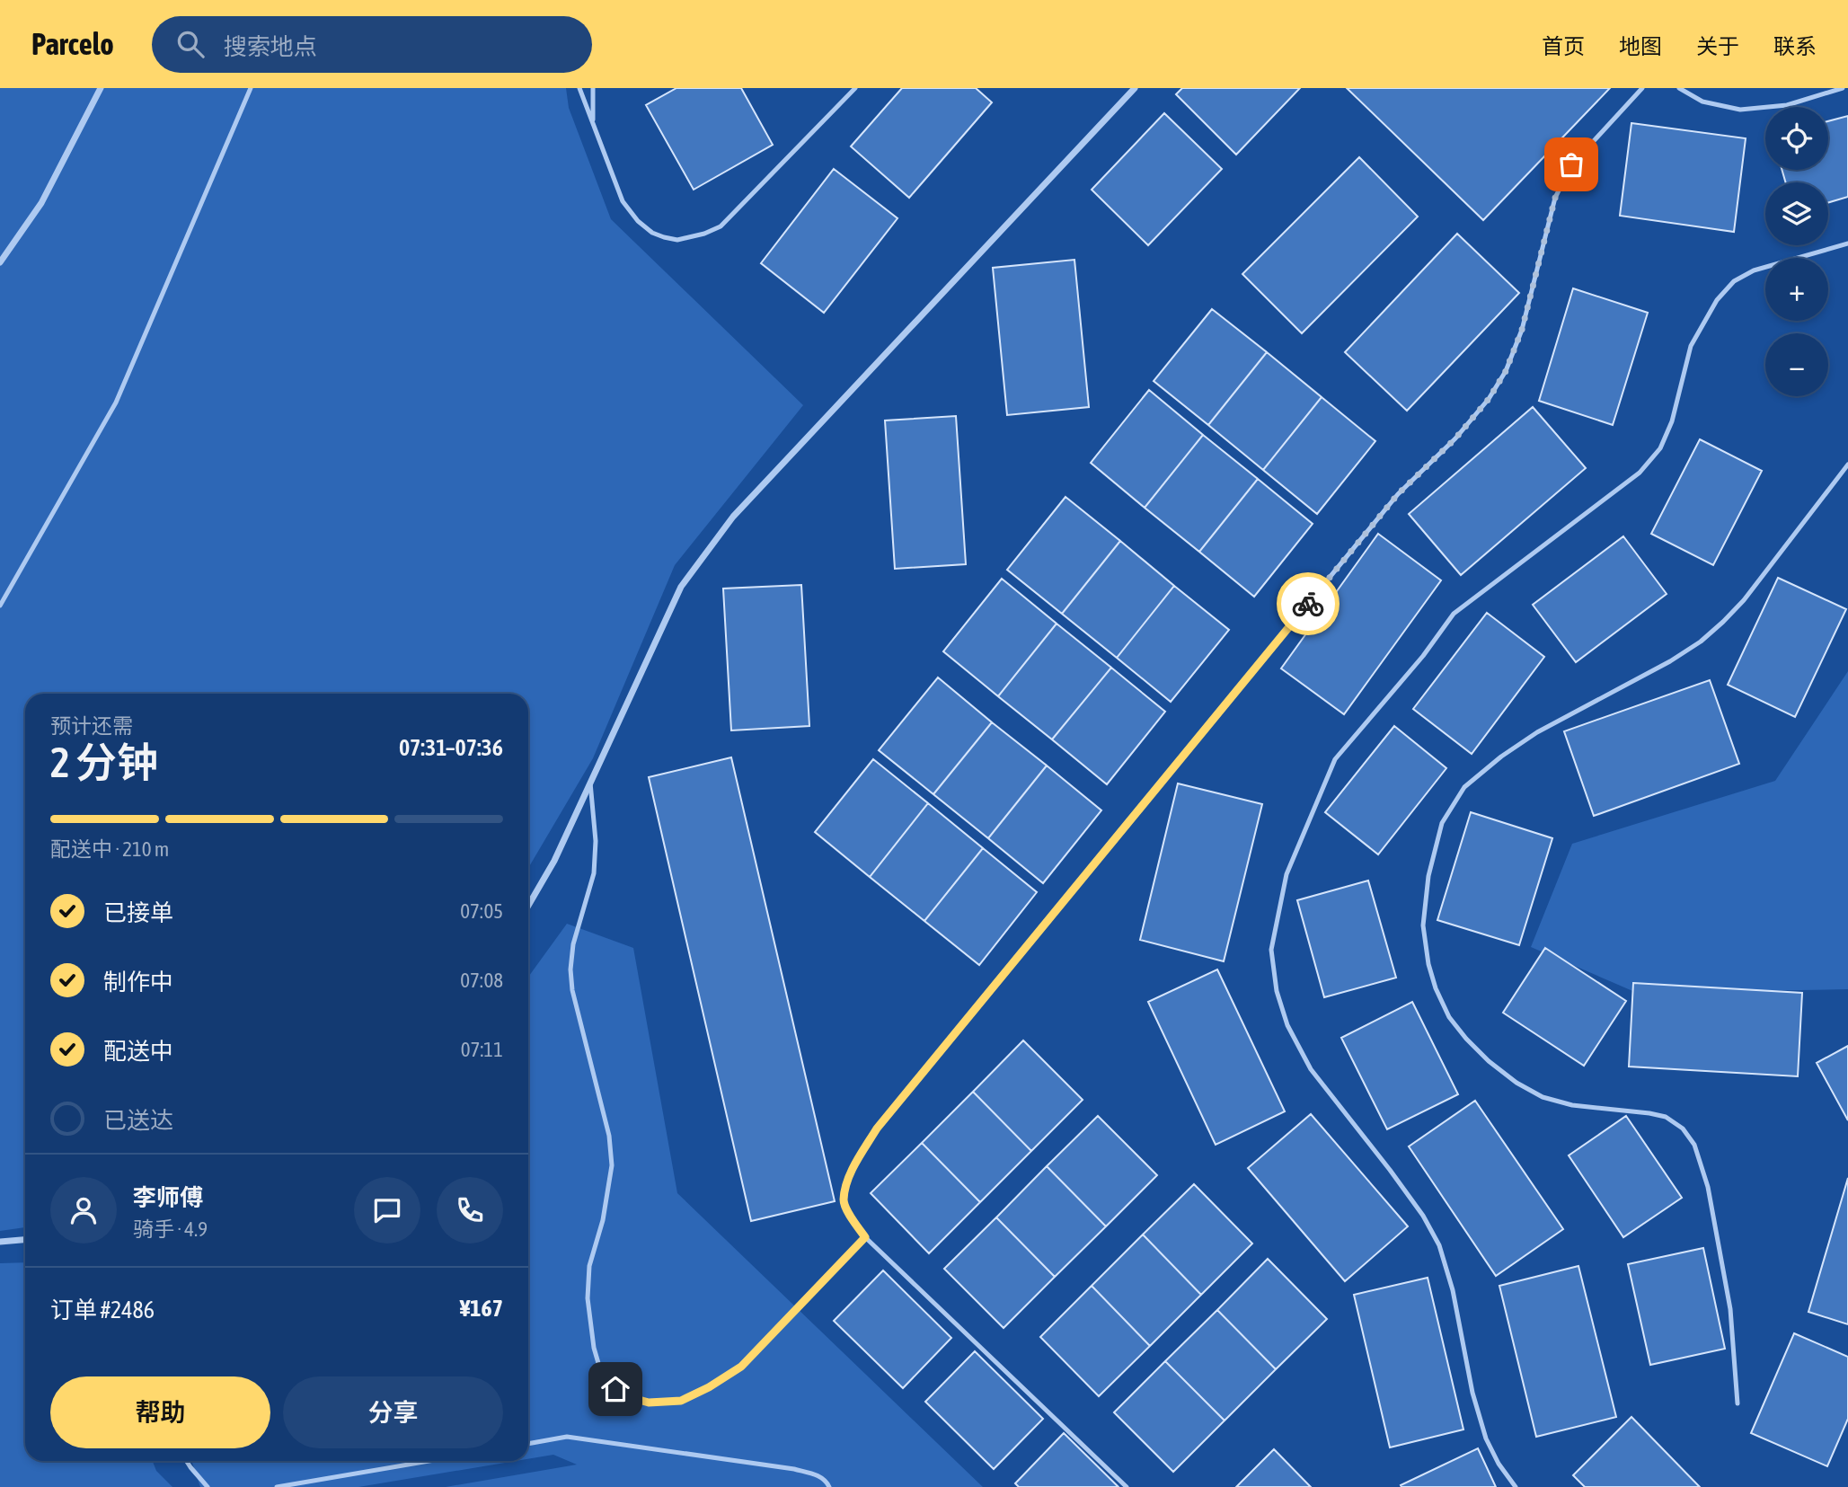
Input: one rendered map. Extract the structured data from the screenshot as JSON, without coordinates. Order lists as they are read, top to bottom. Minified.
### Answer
{"page":{"header":"Parcelo","search":"搜索地点","nav":["首页","地图","关于","联系"],"map_buttons":["+","−"],"heading":["2 分钟","预计还需","07:31–07:36"],"panel":["李师傅","骑手 · 4.9","订单 #2486","¥167"],"bar":"配送中 · 210 m","list":[["已接单","07:05"],["制作中","07:08"],["配送中","07:11"],"已送达"],"buttons":["帮助","分享"]}}
